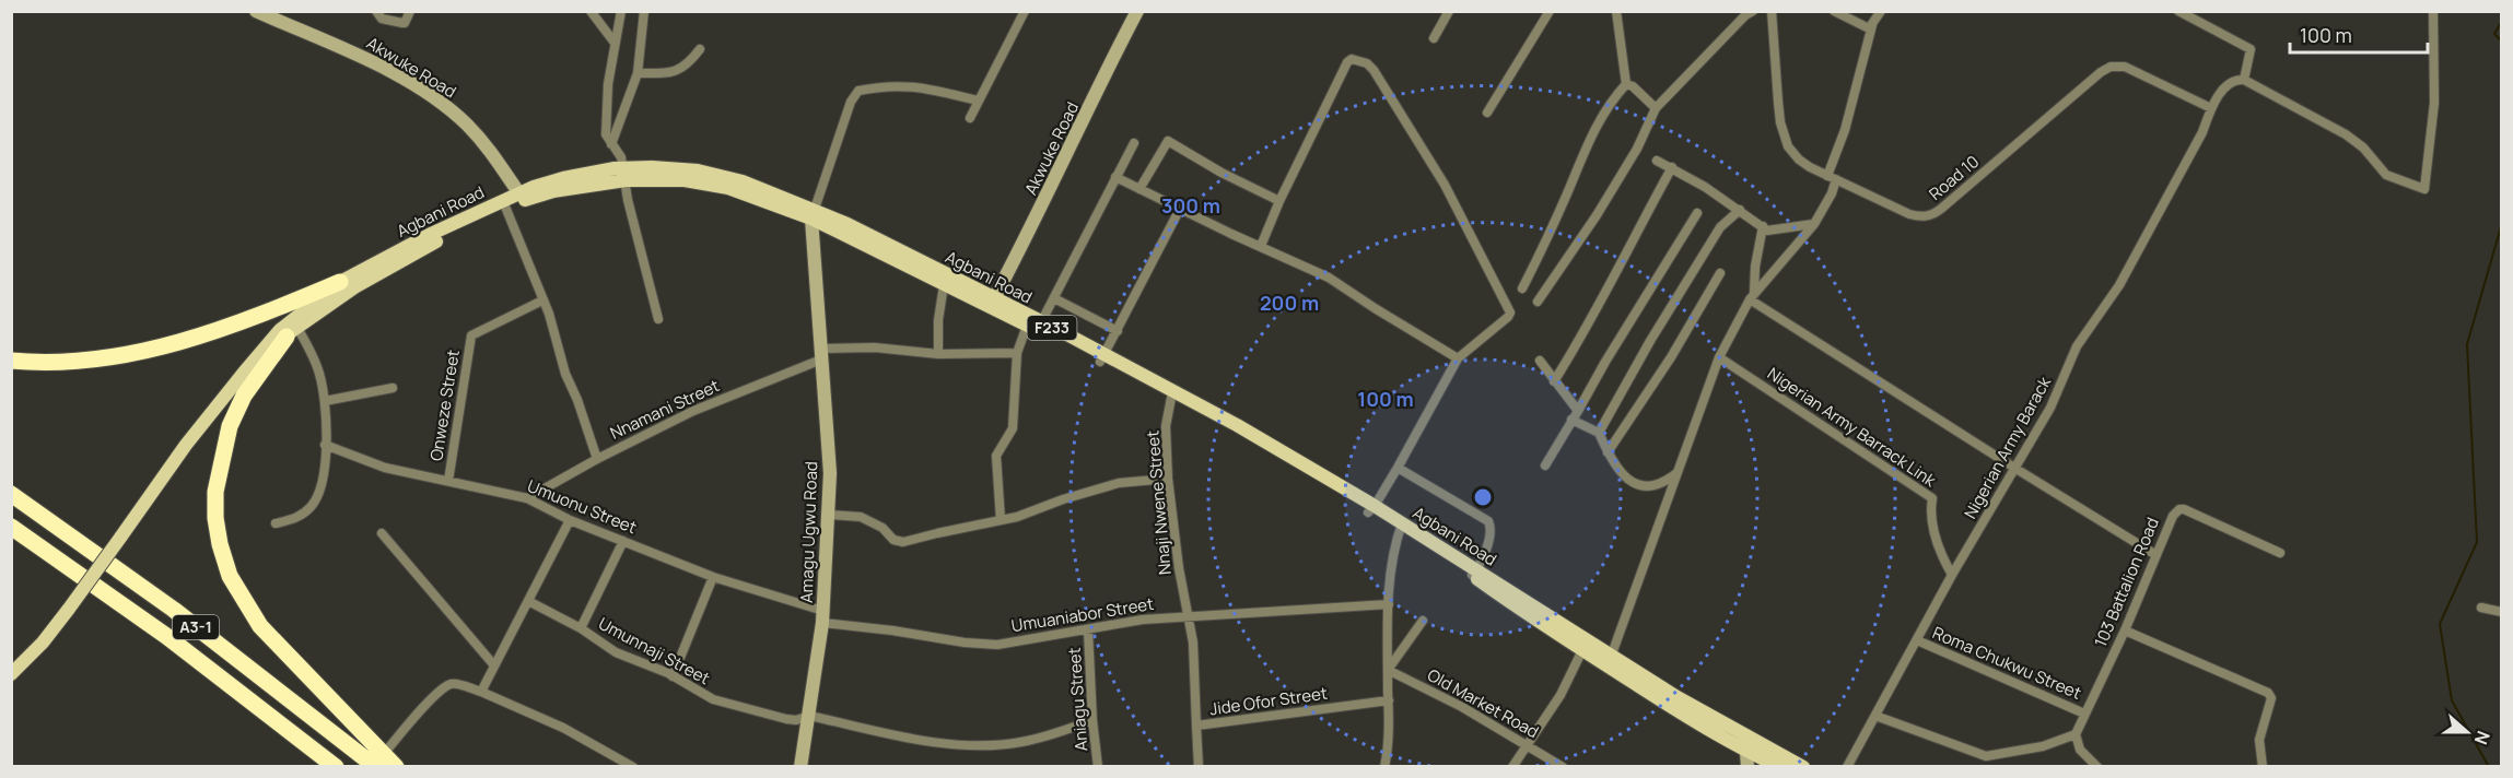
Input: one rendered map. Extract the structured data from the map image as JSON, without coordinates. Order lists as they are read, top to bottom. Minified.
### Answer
{"streets":{"highway":["A3-1"],"main road":["Agbani Road","F233"],"street":["Akwuke Road","Road 10","Onweze Street","Nnamani Street","Nigerian Army Barrack Link","Nigerian Army Barack","Nnaji Nwene Street","Umuonu Street","Amagu Ugwu Road","103 Battalion Road","Umuaniabor Street","Umunnaji Street","Roma Chukwu Street","Aniagu Street","Jide Ofor Street","Old Market Road"]},"crossings":[["Akwuke Road","Agbani Road"],["Road 10","Nigerian Army Barack"],["Agbani Road","Nnaji Nwene Street"],["Agbani Road","Amagu Ugwu Road"],["Onweze Street","Umuonu Street"],["Nnamani Street","Umuonu Street"],["Nnamani Street","Amagu Ugwu Road"],["Nigerian Army Barrack Link","Nigerian Army Barack"],["Nigerian Army Barack","Roma Chukwu Street"],["Nnaji Nwene Street","Umuaniabor Street"],["Nnaji Nwene Street","Jide Ofor Street"],["Umuonu Street","Amagu Ugwu Road"],["Umuonu Street","Umuaniabor Street"],["Umuonu Street","Umunnaji Street"],["Amagu Ugwu Road","Umuaniabor Street"],["Amagu Ugwu Road","Umunnaji Street"],["103 Battalion Road","Roma Chukwu Street"],["Umuaniabor Street","Aniagu Street"],["Umunnaji Street","Aniagu Street"]],"scale_bar":"100 m","north":"right","rings":["300 m","200 m","100 m"]}
